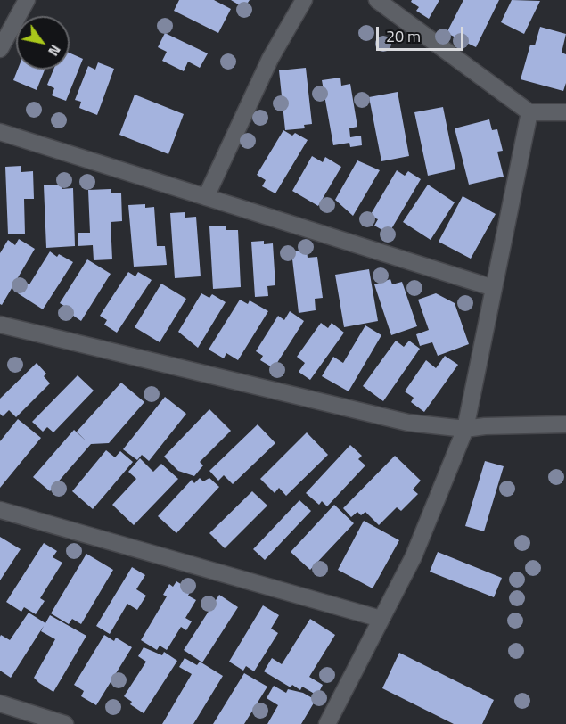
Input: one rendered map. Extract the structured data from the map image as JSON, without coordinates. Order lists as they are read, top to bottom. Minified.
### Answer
{"scale_bar":"20 m","north":"bottom right"}
